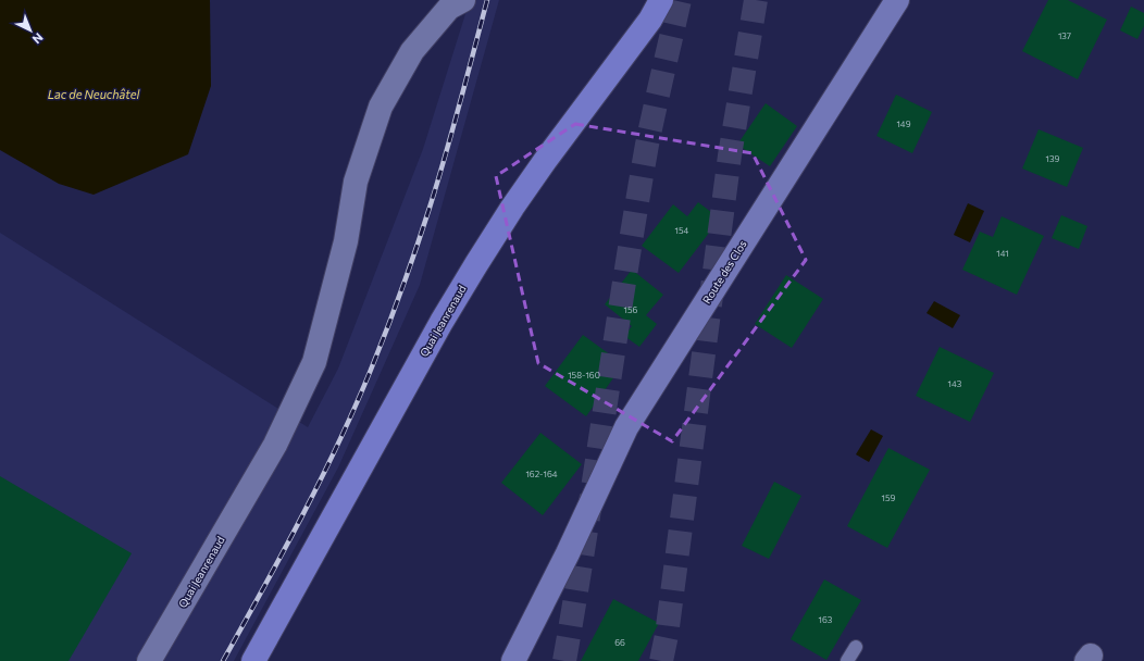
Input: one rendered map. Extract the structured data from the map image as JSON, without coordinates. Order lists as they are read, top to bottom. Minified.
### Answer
{"streets":{"main road":["Quai Jeanrenaud"],"street":["Route des Clos"]},"water":["Lac de Neuchâtel"],"house_numbers":["137","149","139","154","141","156","158-160","143","162-164","159","163","66"],"north":"bottom right"}
